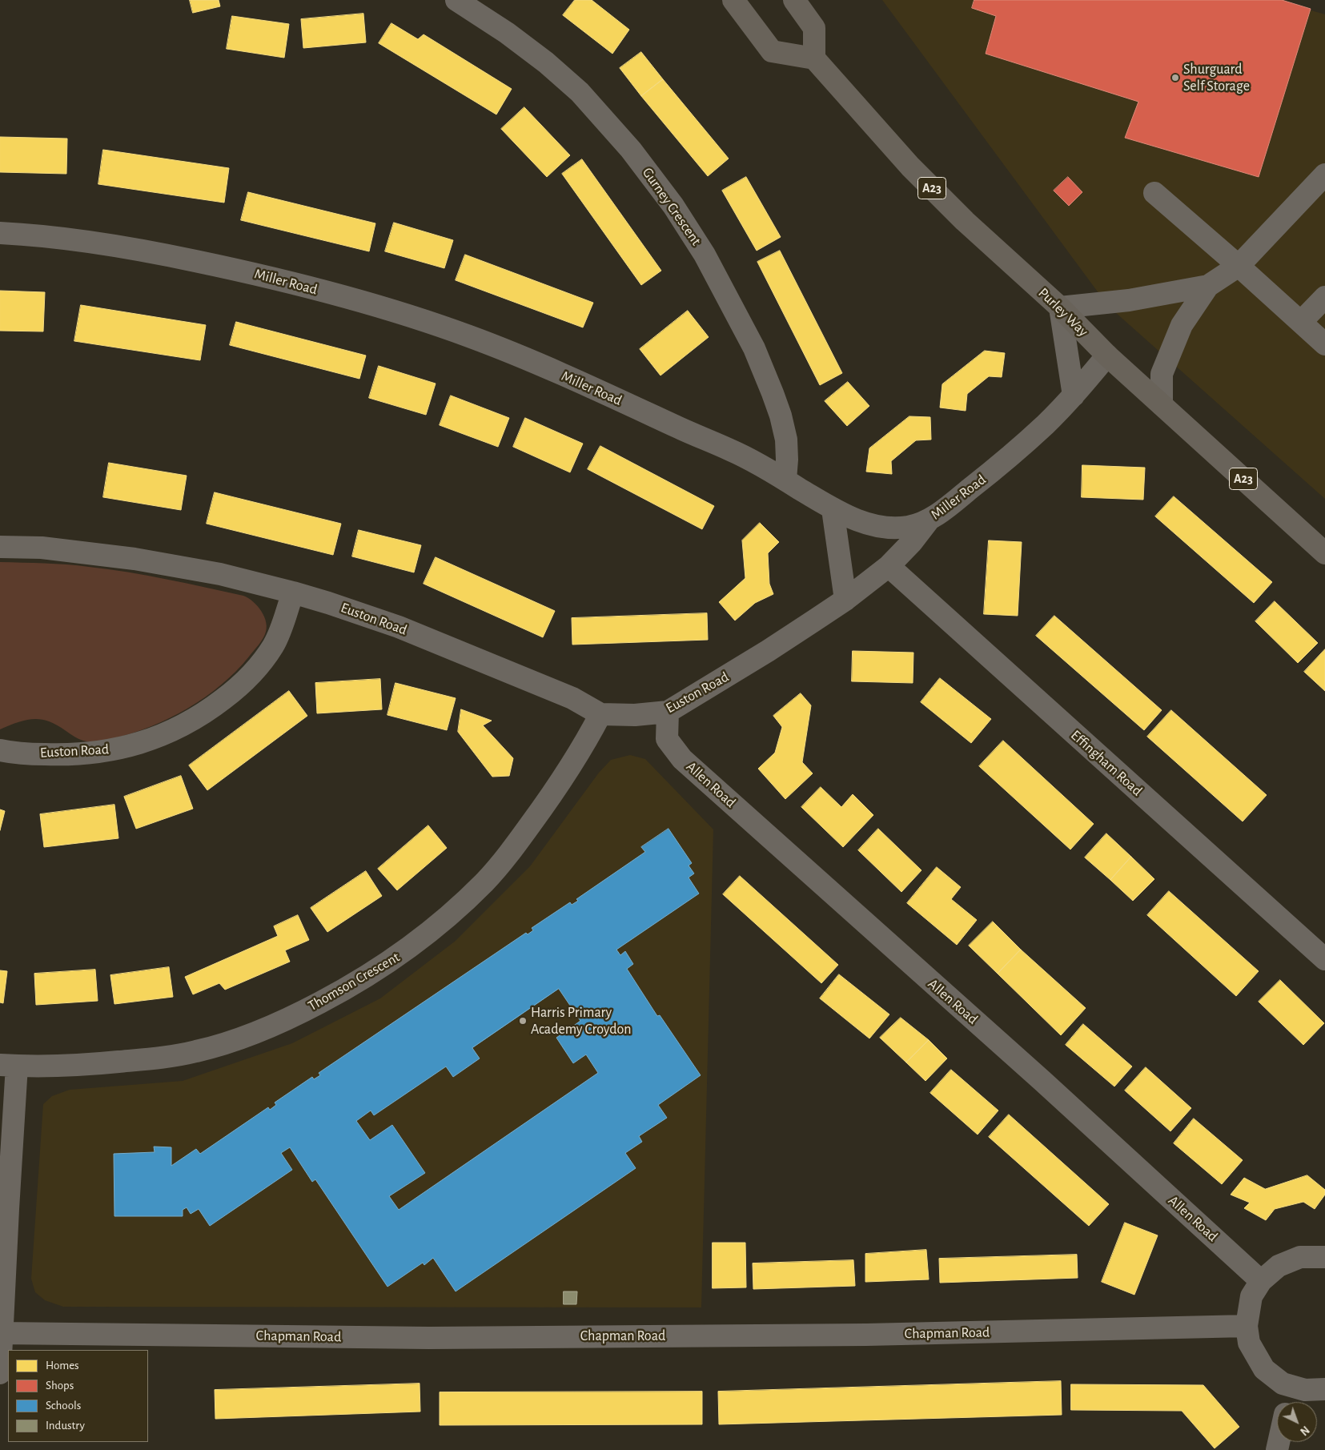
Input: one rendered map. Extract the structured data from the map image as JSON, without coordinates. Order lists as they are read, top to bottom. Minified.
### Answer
{"streets":{"highway":["A23","Purley Way"],"street":["Gurney Crescent","Miller Road","Euston Road","Effingham Road","Allen Road","Thomson Crescent","Chapman Road"]},"crossings":[["Gurney Crescent","Miller Road"],["Miller Road","Purley Way"],["Miller Road","Euston Road"],["Euston Road","Effingham Road"],["Euston Road","Allen Road"],["Euston Road","Thomson Crescent"]],"places":["Shurguard Self Storage","Harris Primary Academy Croydon"],"legend":["Homes","Shops","Schools","Industry"],"north":"bottom right"}
